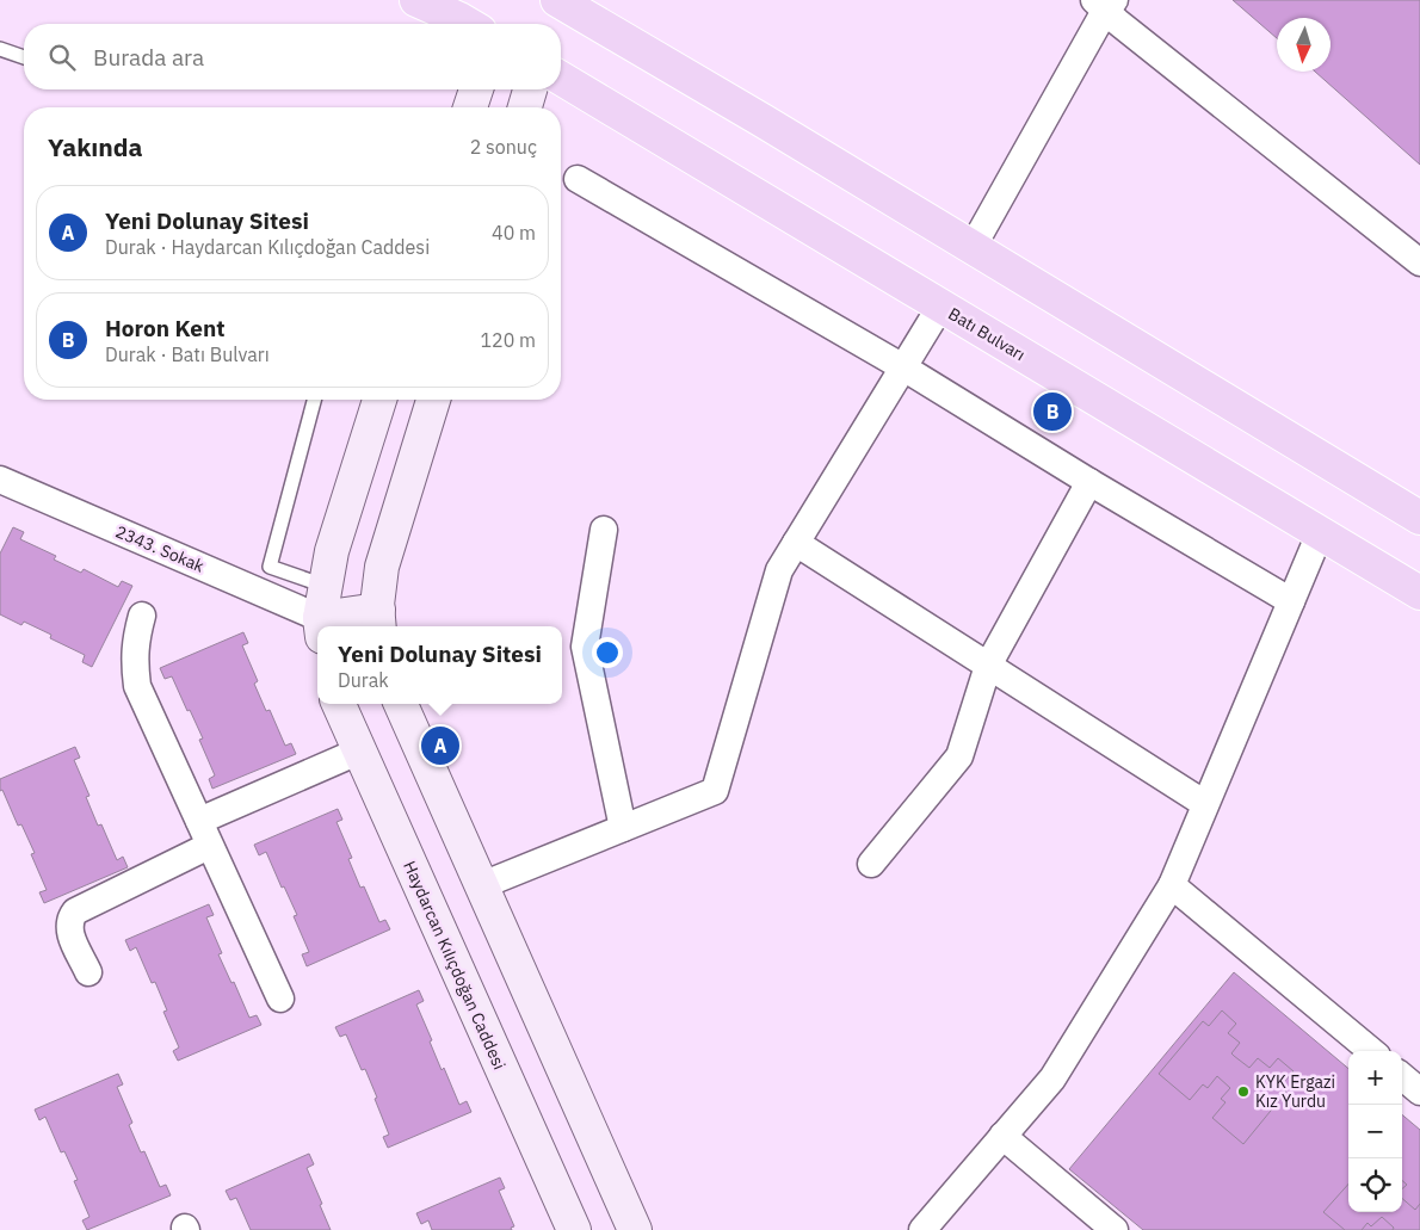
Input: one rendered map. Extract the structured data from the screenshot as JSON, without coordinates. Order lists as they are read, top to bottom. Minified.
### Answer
{"streets":{"main road":["Batı Bulvarı","Haydarcan Kılıçdoğan Caddesi"],"street":["2343. Sokak"]},"places":["KYK Ergazi Kız Yurdu"],"north":"bottom","page":{"search":"Burada ara","heading":["Yakında","2 sonuç"],"list":[{"mark":"A","name":"Yeni Dolunay Sitesi","note":"Durak · Haydarcan Kılıçdoğan Caddesi","value":"40 m"},{"mark":"B","name":"Horon Kent","note":"Durak · Batı Bulvarı","value":"120 m"}],"pins":["B","A"],"popup":["Yeni Dolunay Sitesi","Durak"],"map_buttons":["+","−"]}}
